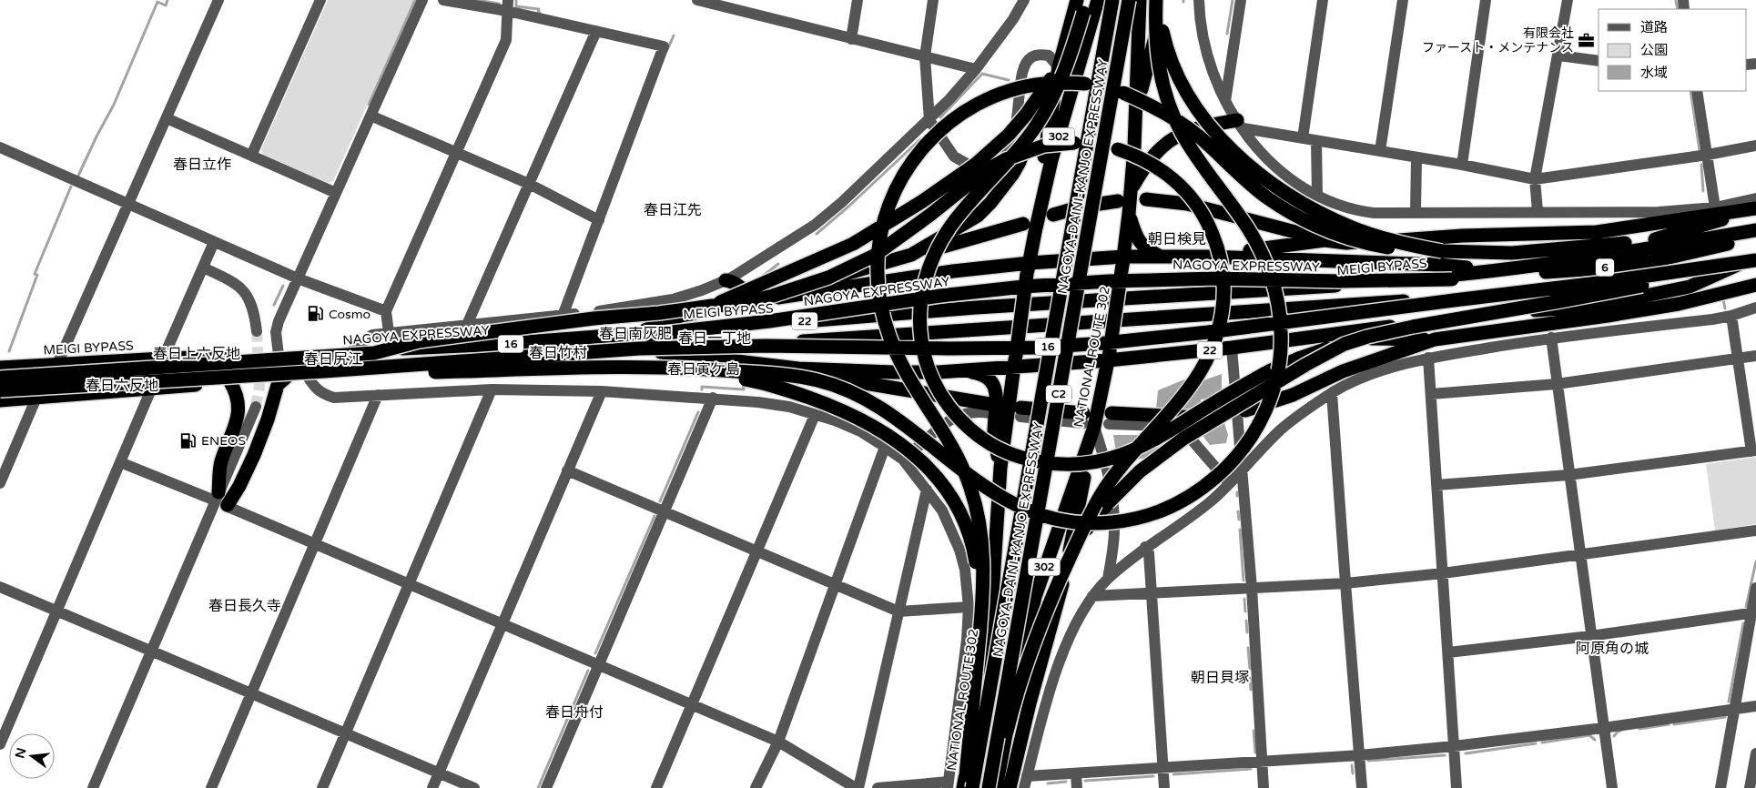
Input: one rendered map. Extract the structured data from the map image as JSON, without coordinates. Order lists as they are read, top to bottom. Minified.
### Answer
{"streets":{"highway":["302","NAGOYA-DAINI-KANJO EXPRESSWAY","NAGOYA EXPRESSWAY","MEIGI BYPASS","6","22","16","NATIONAL ROUTE 302","C2"]},"crossings":[["MEIGI BYPASS","22"],["6","22"],["6","16"],["22","NATIONAL ROUTE 302"]],"districts":["春日立作","春日江先","朝日検見","春日南灰肥","春日一丁地","春日竹村","春日上六反地","春日尻江","春日寅ケ島","春日六反地","春日長久寺","阿原角の城","朝日貝塚","春日舟付"],"places":{"office":["有限会社 ファースト・メンテナンス"],"fuel station":["Cosmo","ENEOS"]},"legend":["道路","公園","水域"],"north":"left"}
